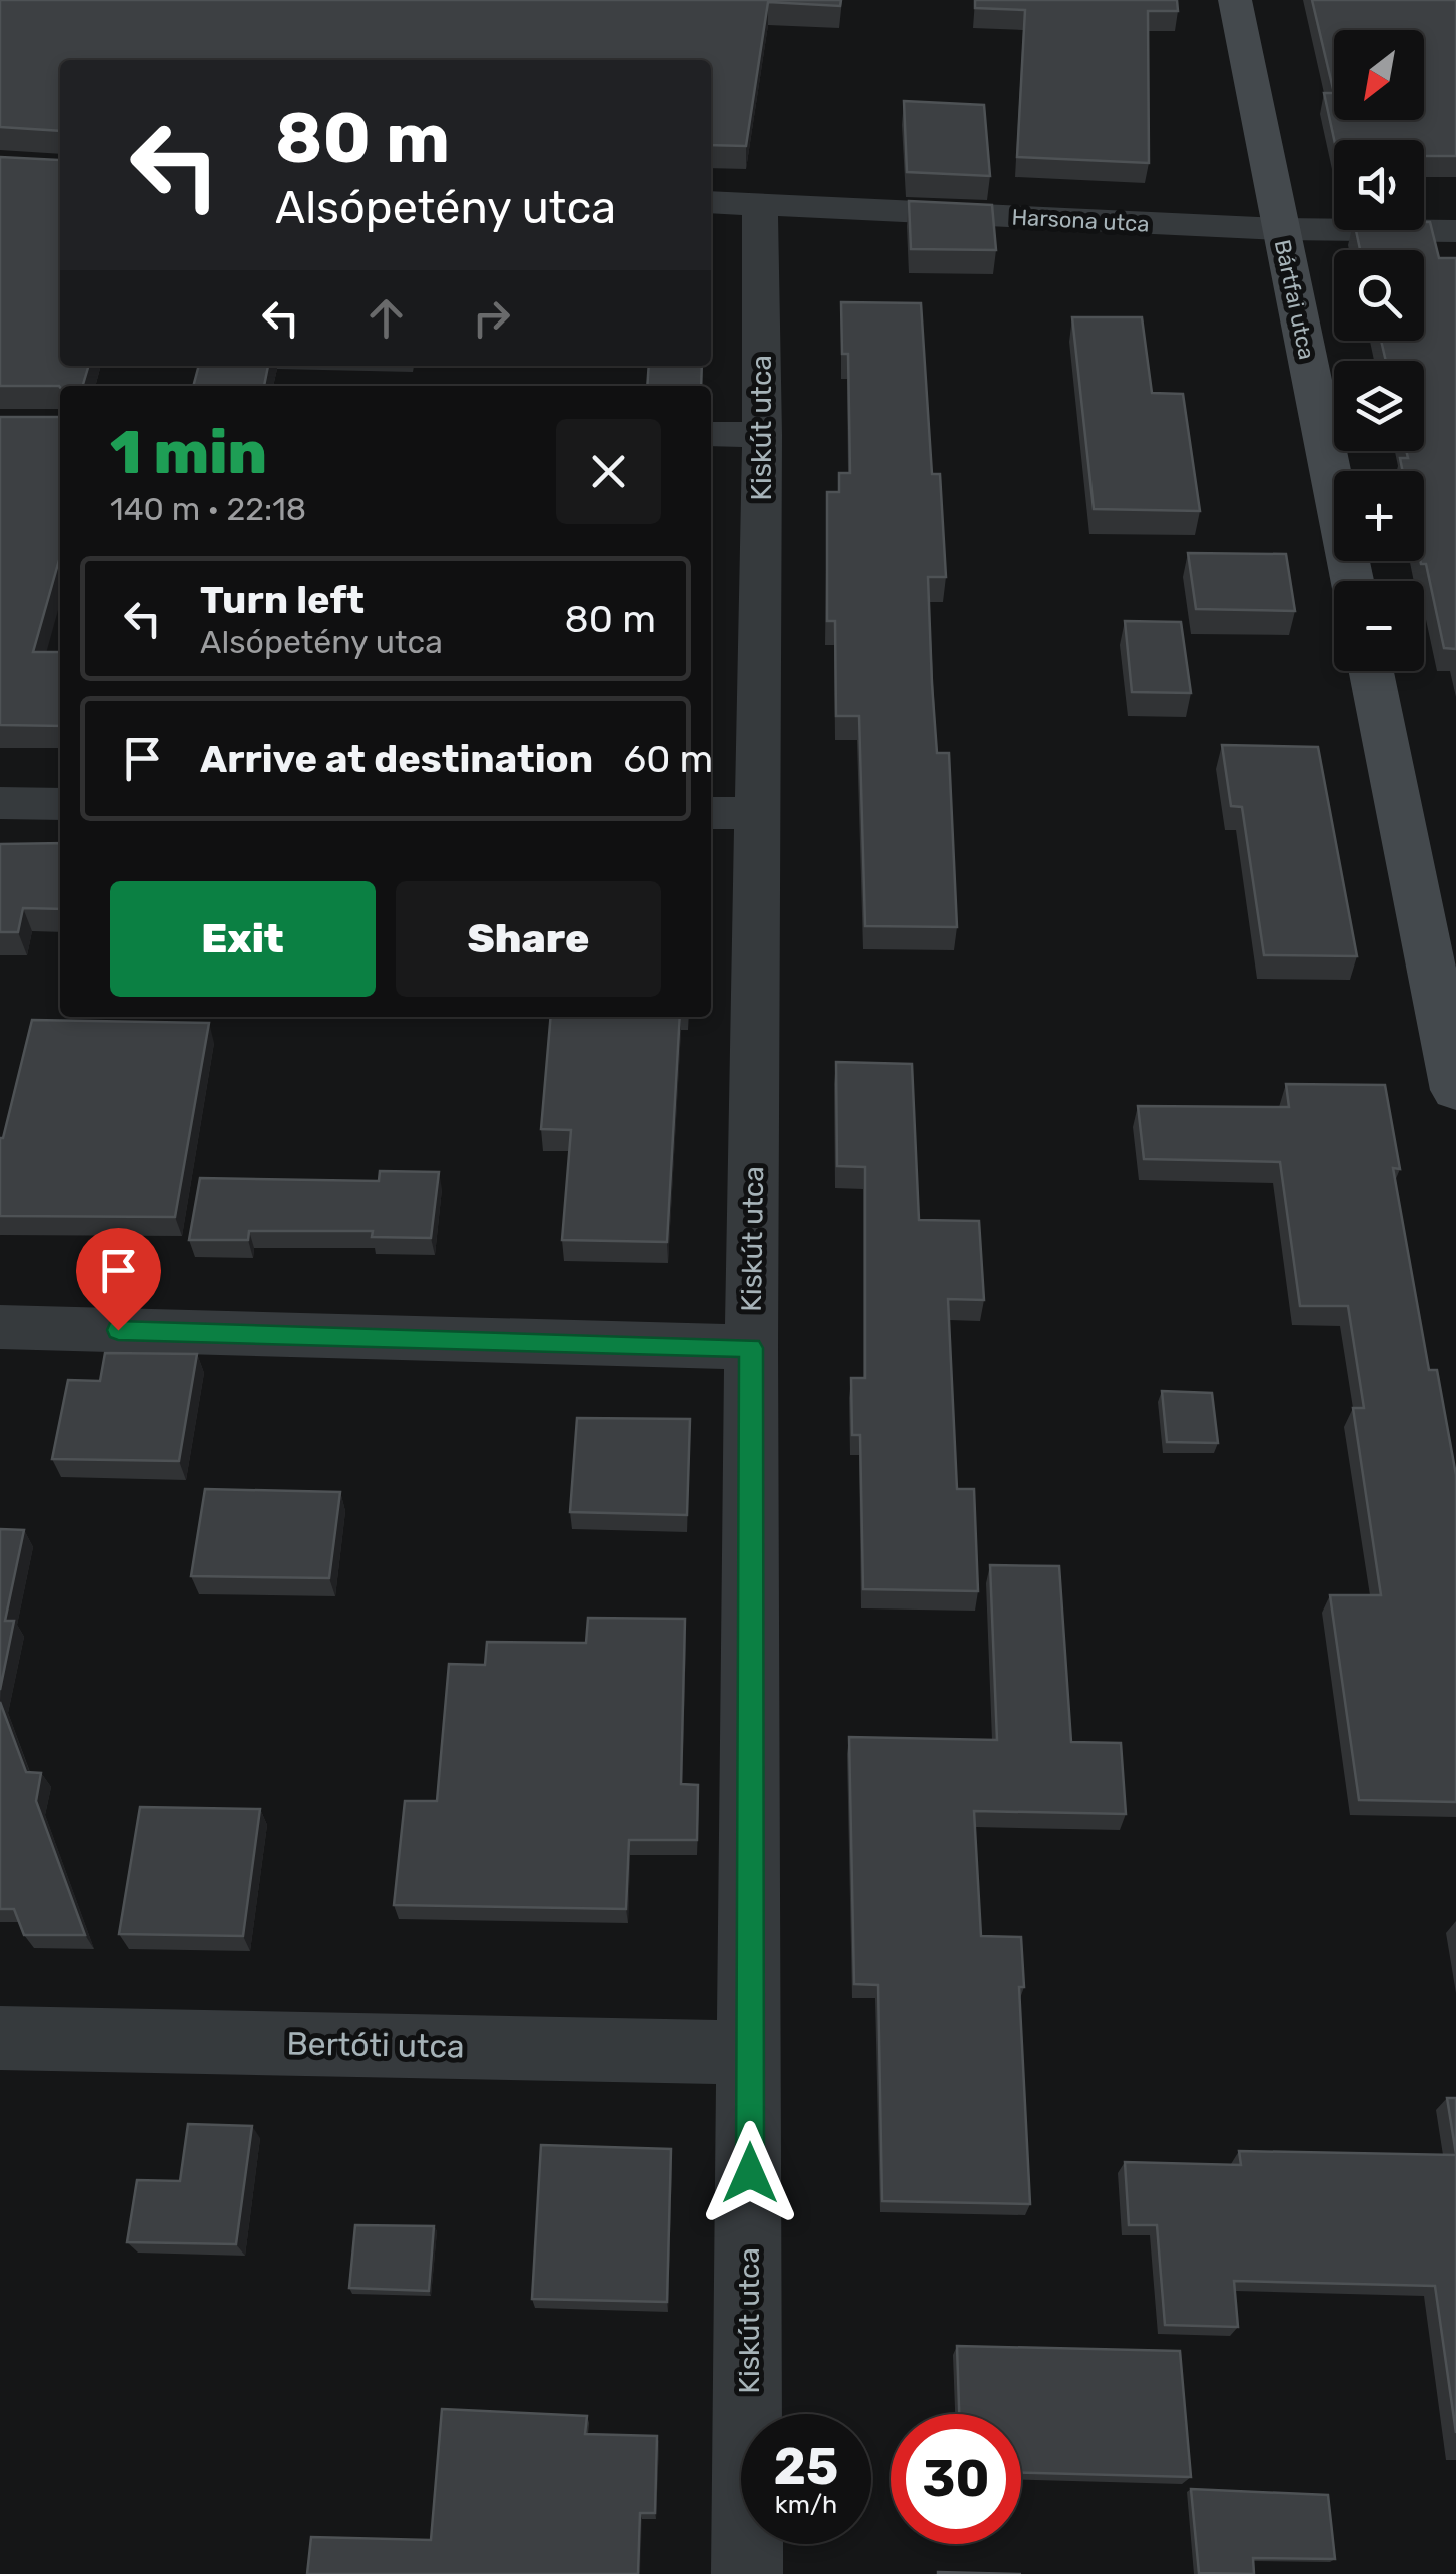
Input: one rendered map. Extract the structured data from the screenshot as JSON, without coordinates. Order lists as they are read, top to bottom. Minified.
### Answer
{"streets":{"street":["Harsona utca","Bártfai utca","Kiskút utca","Bertóti utca"]},"crossings":[["Harsona utca","Bártfai utca"],["Harsona utca","Kiskút utca"],["Kiskút utca","Bertóti utca"]],"north":"bottom left","page":{"map_buttons":["+","−"],"turn":["80 m","Alsópetény utca"],"heading":["1 min","140 m · 22:18"],"list":[{"name":"Turn left","note":"Alsópetény utca","value":"80 m"},{"name":"Arrive at destination","value":"60 m"}],"buttons":["Exit","Share"],"speed":"25 km/h","limit":"30"}}
